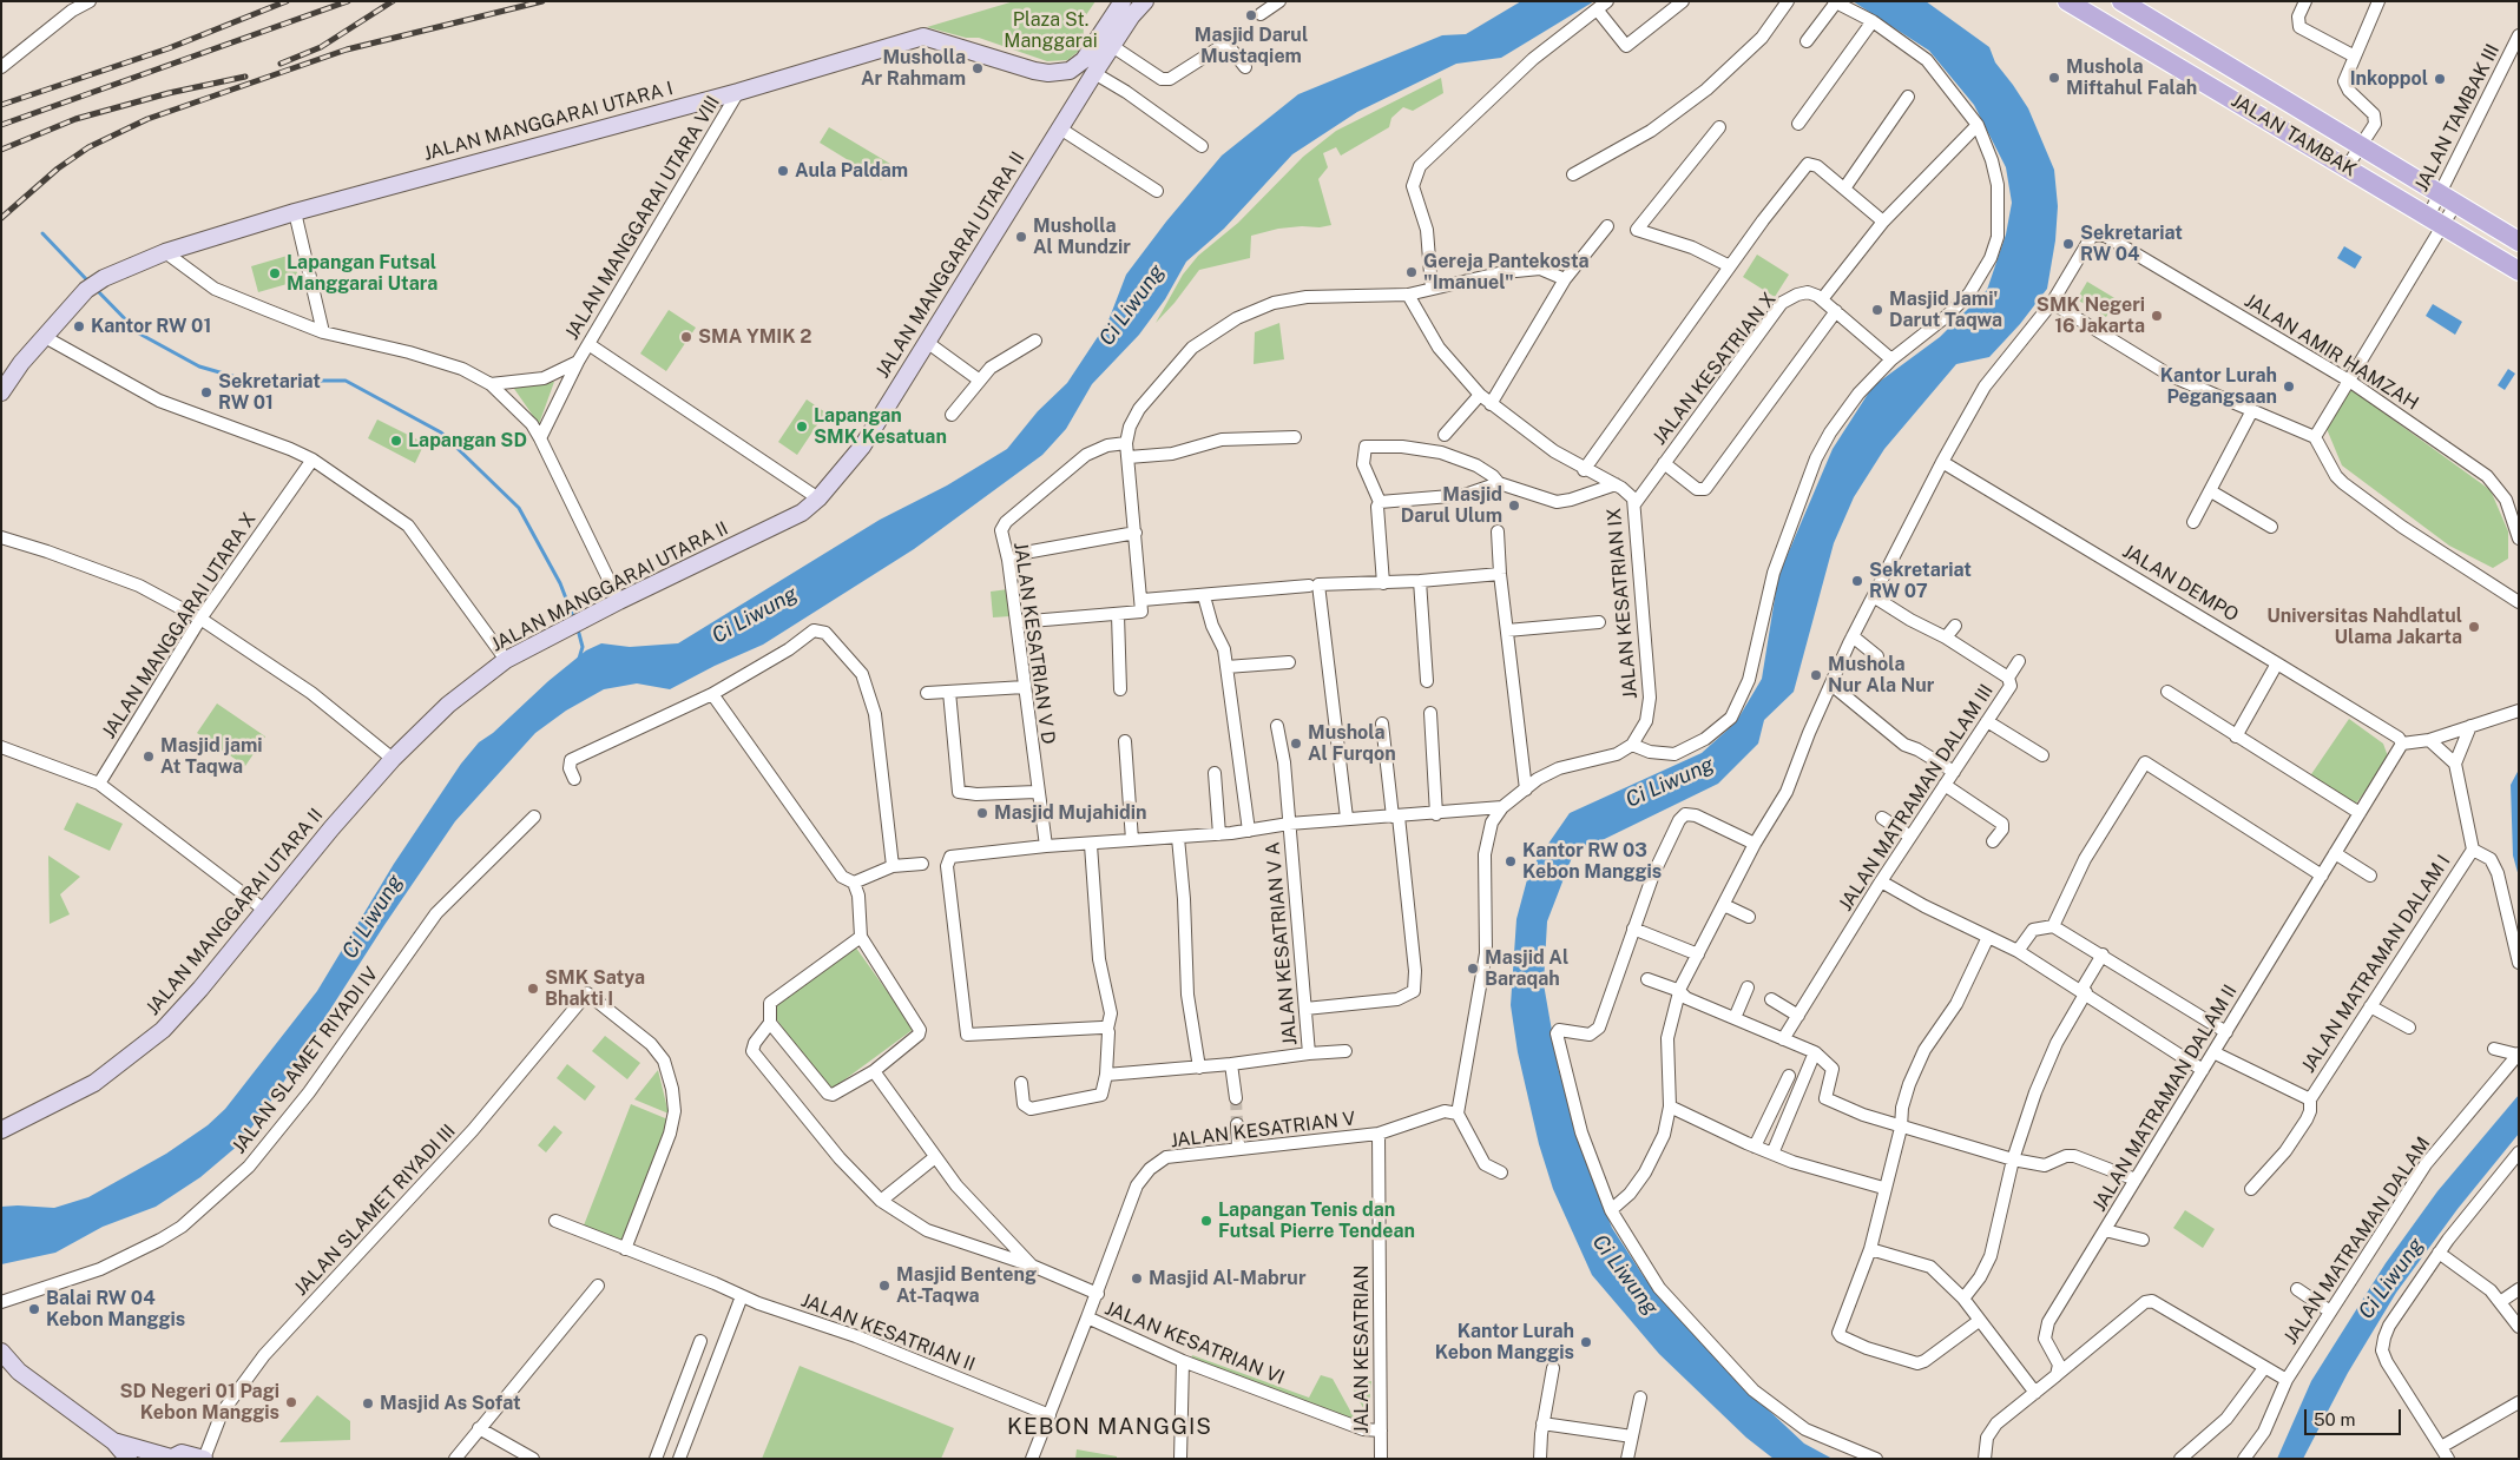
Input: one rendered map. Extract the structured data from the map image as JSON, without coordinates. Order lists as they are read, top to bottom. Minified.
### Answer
{"streets":{"main road":["JALAN TAMBAK"],"street":["JALAN TAMBAK III","JALAN MANGGARAI UTARA I","JALAN MANGGARAI UTARA VIII","JALAN MANGGARAI UTARA II","JALAN AMIR HAMZAH","JALAN KESATRIAN X","JALAN DEMPO","JALAN KESATRIAN IX","JALAN MANGGARAI UTARA X","JALAN KESATRIAN V D","JALAN MATRAMAN DALAM III","JALAN KESATRIAN V A","JALAN MATRAMAN DALAM I","JALAN SLAMET RIYADI IV","JALAN MATRAMAN DALAM II","JALAN KESATRIAN V","JALAN SLAMET RIYADI III","JALAN MATRAMAN DALAM","JALAN KESATRIAN II","JALAN KESATRIAN VI","JALAN KESATRIAN"]},"crossings":[["JALAN TAMBAK III","JALAN TAMBAK"],["JALAN MANGGARAI UTARA I","JALAN MANGGARAI UTARA VIII"],["JALAN KESATRIAN X","JALAN KESATRIAN IX"],["JALAN DEMPO","JALAN MATRAMAN DALAM II"],["JALAN KESATRIAN V","JALAN KESATRIAN VI"],["JALAN KESATRIAN V","JALAN KESATRIAN"],["JALAN SLAMET RIYADI III","JALAN KESATRIAN II"],["JALAN KESATRIAN VI","JALAN KESATRIAN"]],"districts":["KEBON MANGGIS"],"water":["Ci Liwung"],"parks":["Plaza St. Manggarai"],"places":["Masjid Darul Mustaqiem","Musholla Ar Rahmam","Mushola Miftahul Falah","Inkoppol","Aula Paldam","Musholla Al Mundzir","Sekretariat RW 04","Gereja Pantekosta \"Imanuel\"","Lapangan Futsal Manggarai Utara","Masjid Jami' Darut Taqwa","SMK Negeri 16 Jakarta","Kantor RW 01","SMA YMIK 2","Kantor Lurah Pegangsaan","Sekretariat RW 01","Lapangan SMK Kesatuan","Lapangan SD","Masjid Darul Ulum","Sekretariat RW 07","Universitas Nahdlatul Ulama Jakarta","Mushola Nur Ala Nur","Mushola Al Furqon","Masjid jami At Taqwa","Masjid Mujahidin","Kantor RW 03 Kebon Manggis","Masjid Al Baraqah","SMK Satya Bhakti I","Lapangan Tenis dan Futsal Pierre Tendean","Masjid Al-Mabrur","Masjid Benteng At-Taqwa","Balai RW 04 Kebon Manggis","Kantor Lurah Kebon Manggis","SD Negeri 01 Pagi Kebon Manggis","Masjid As Sofat"],"scale_bar":"50 m"}
